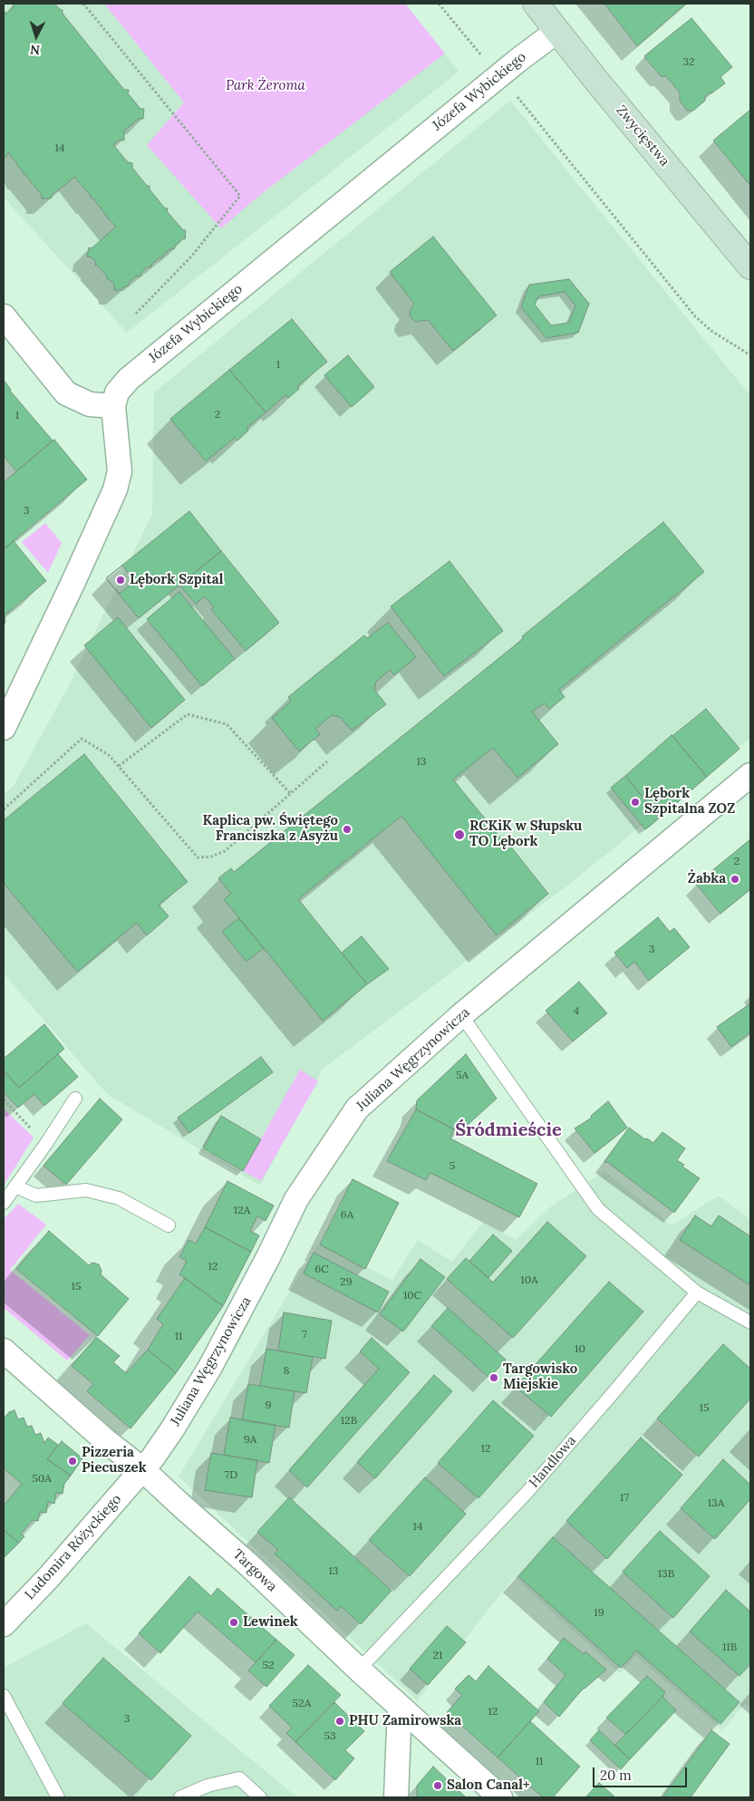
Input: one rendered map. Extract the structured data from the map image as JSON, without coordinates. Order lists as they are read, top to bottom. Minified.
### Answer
{"streets":{"main road":["Zwycięstwa"],"street":["Józefa Wybickiego","Juliana Węgrzynowicza","Ludomira Różyckiego","Targowa"],"lane":["Handlowa"]},"crossings":[["Józefa Wybickiego","Zwycięstwa"],["Juliana Węgrzynowicza","Ludomira Różyckiego"],["Juliana Węgrzynowicza","Targowa"],["Handlowa","Targowa"],["Ludomira Różyckiego","Targowa"]],"districts":["Śródmieście"],"parks":["Park Żeroma"],"places":["Lębork Szpital","Lębork Szpitalna ZOZ","Kaplica pw. Świętego Franciszka z Asyżu","RCKiK w Słupsku TO Lębork","Żabka","Targowisko Miejskie","Pizzeria Piecuszek","Lewinek","PHU Zamirowska","Salon Canal+"],"house_numbers":["32","14","1","2","1","3","13","2","3","4","5A","5","12A","6A","12","6C","10A","29","15","10C","7","11","10","8","9","15","12B","9A","12","7D","50A","17","13A","14","13","13B","19","11B","21","52","52A","12","3","53","11"],"scale_bar":"20 m","north":"bottom"}
